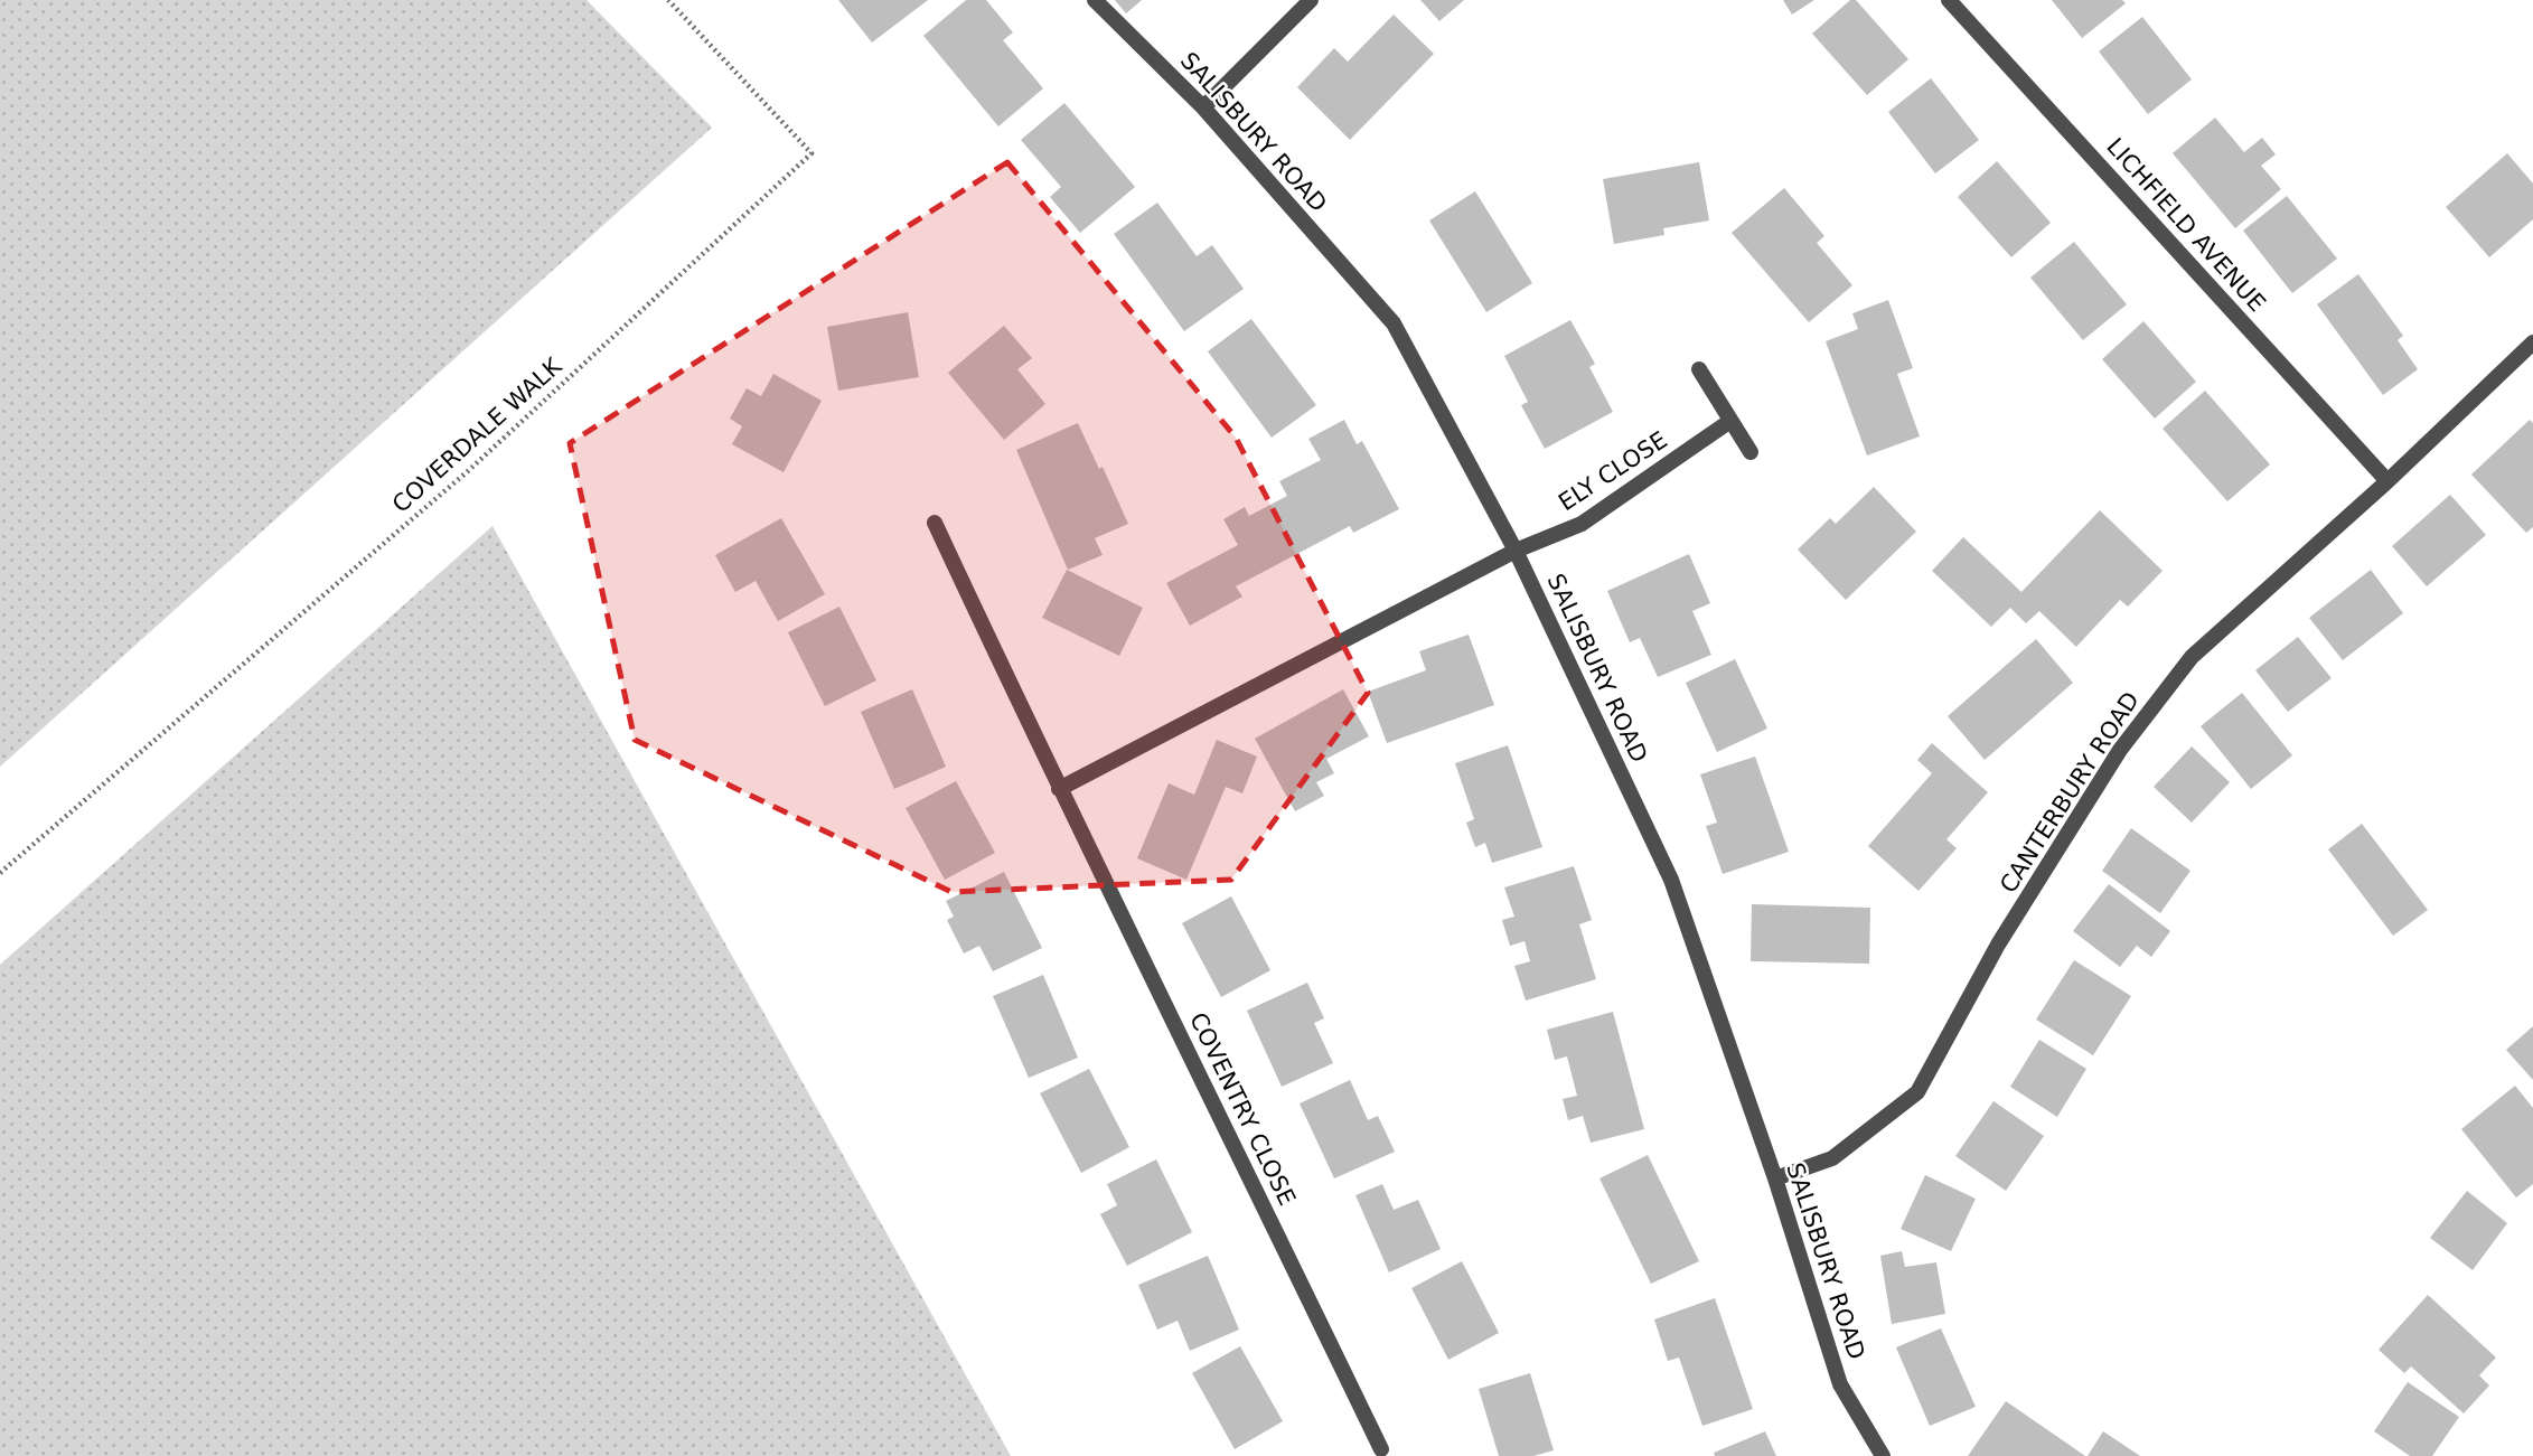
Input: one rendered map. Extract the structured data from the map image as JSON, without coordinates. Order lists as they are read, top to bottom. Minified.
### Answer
{"streets":{"street":["SALISBURY ROAD","LICHFIELD AVENUE","ELY CLOSE","CANTERBURY ROAD","COVENTRY CLOSE"],"path":["COVERDALE WALK"]},"crossings":[["SALISBURY ROAD","ELY CLOSE"],["SALISBURY ROAD","CANTERBURY ROAD"],["LICHFIELD AVENUE","CANTERBURY ROAD"]]}
